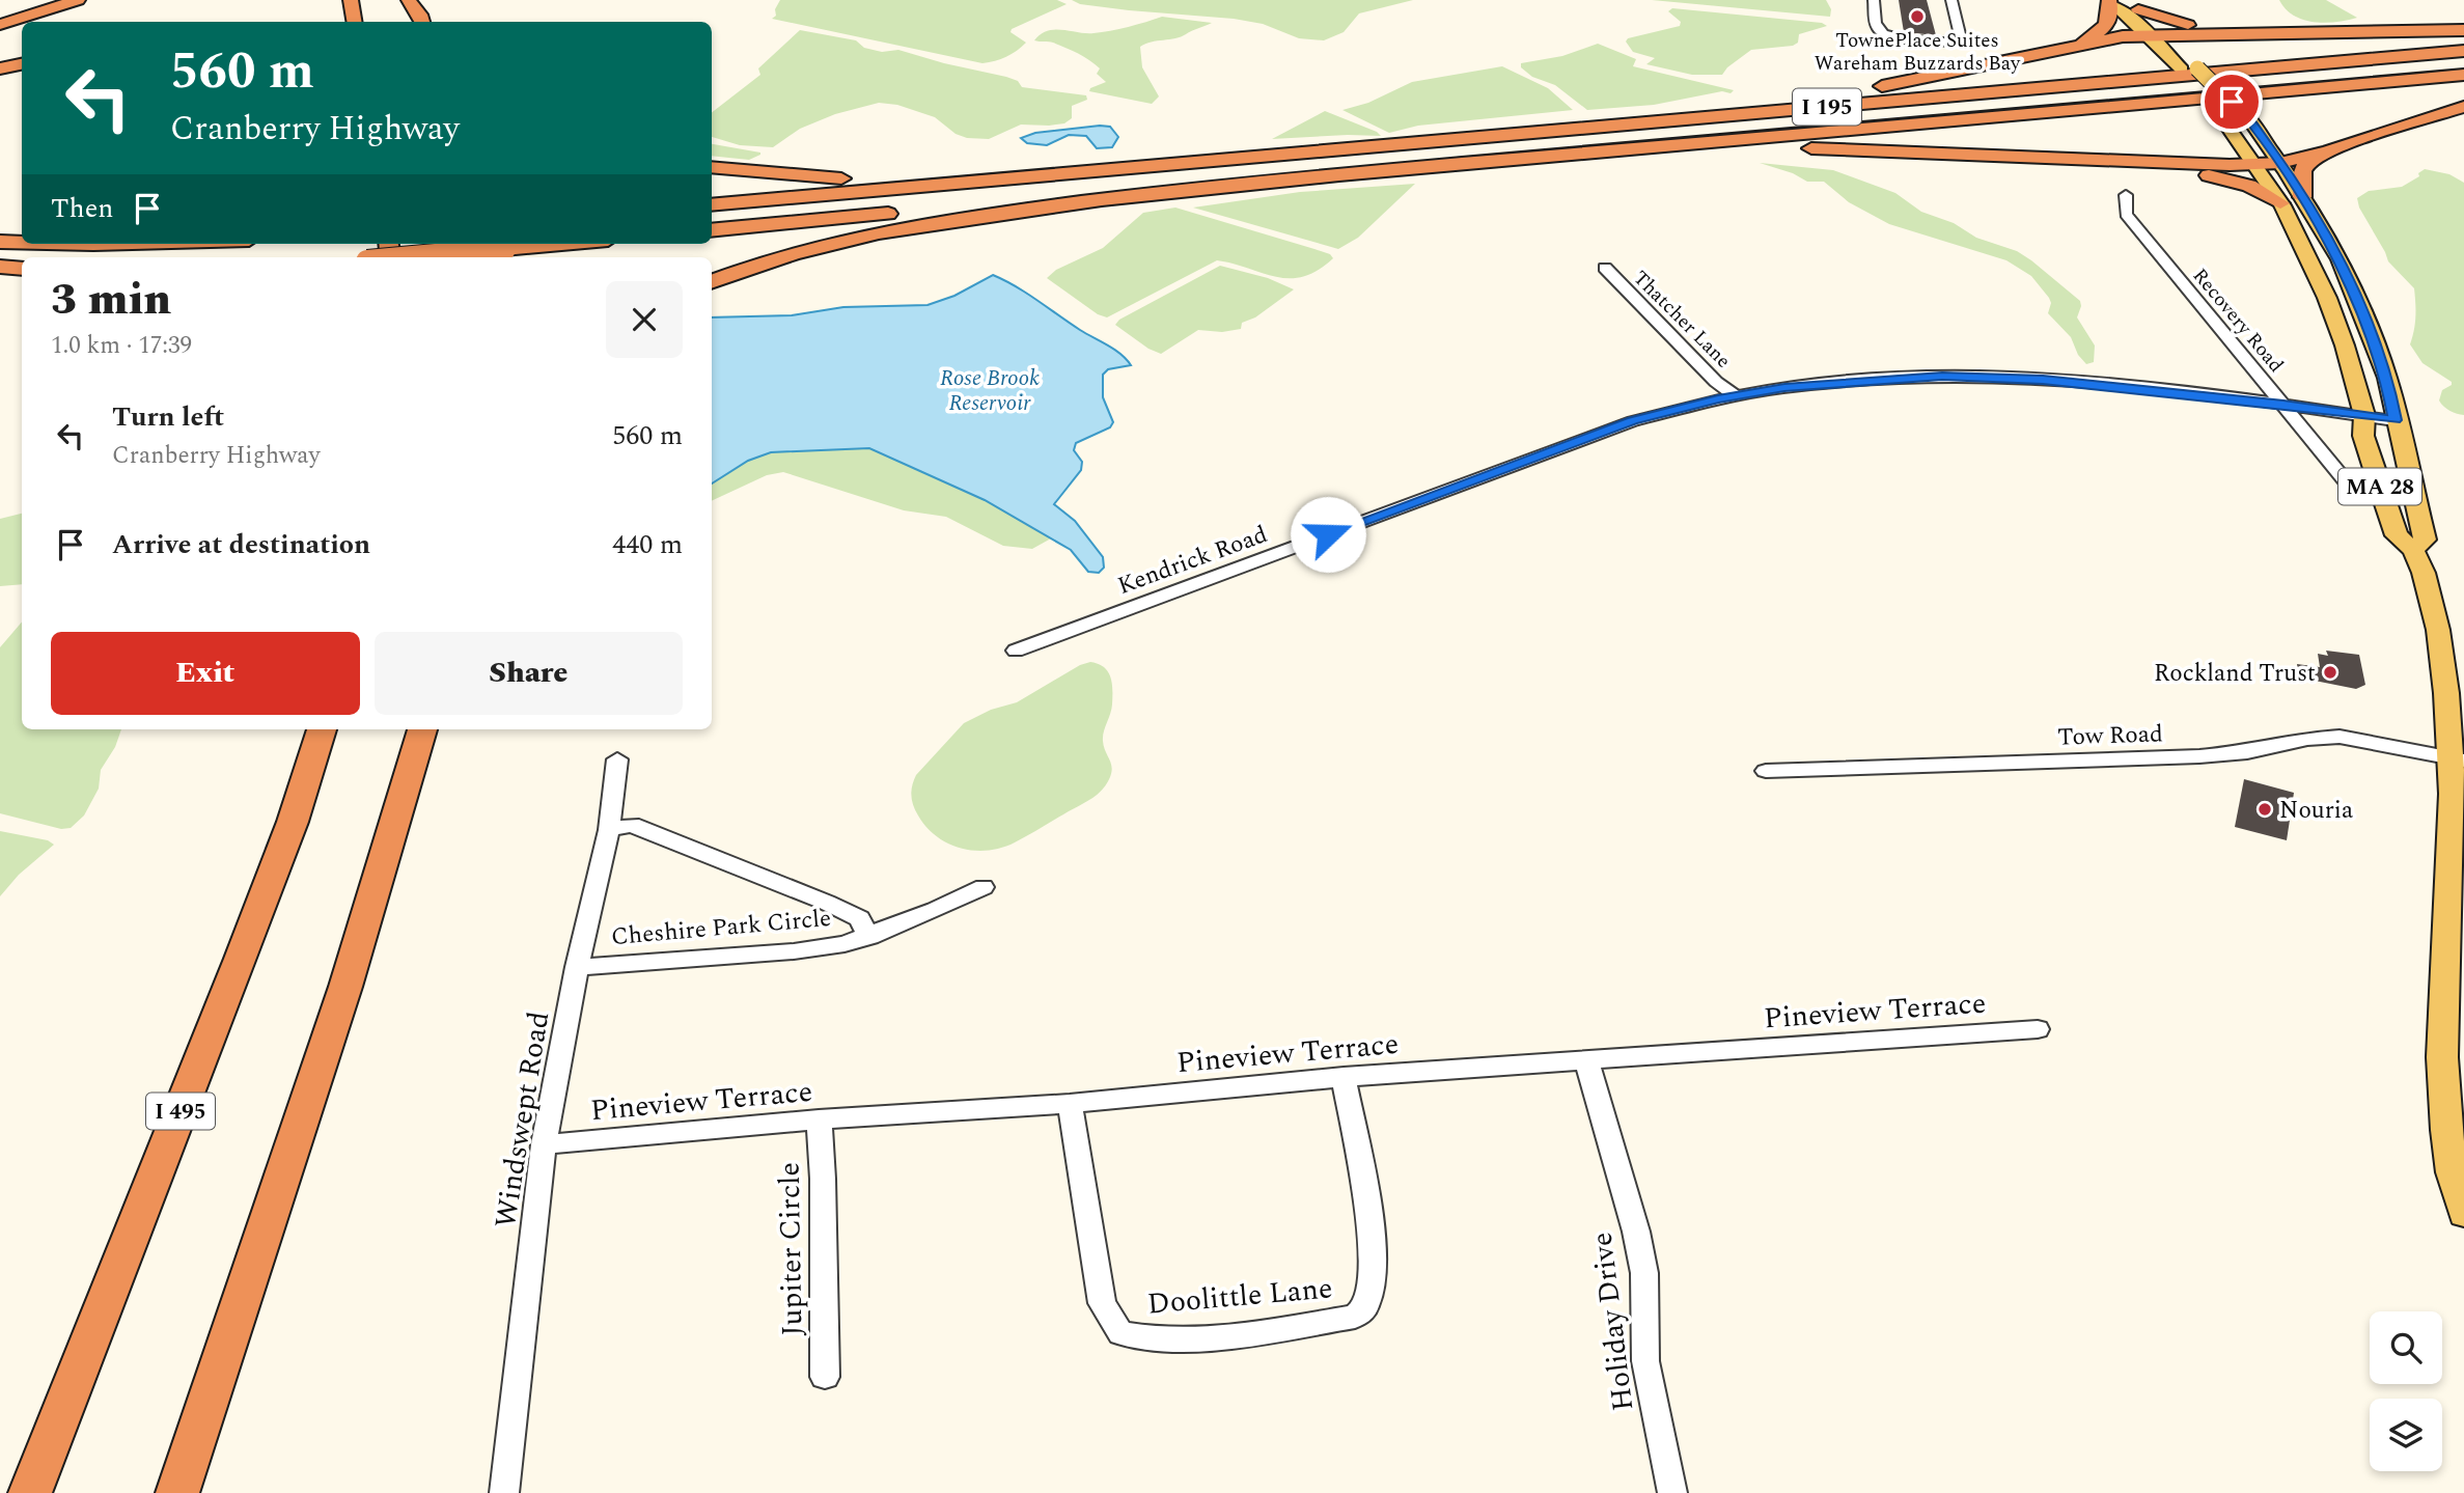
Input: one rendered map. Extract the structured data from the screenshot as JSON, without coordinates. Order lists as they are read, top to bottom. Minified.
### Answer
{"streets":{"highway":["I 195","I 495"],"main road":["MA 28"],"street":["Thatcher Lane","Recovery Road","Kendrick Road","Tow Road","Cheshire Park Circle","Pineview Terrace","Windswept Road","Jupiter Circle","Doolittle Lane","Holiday Drive"]},"crossings":[["Thatcher Lane","Kendrick Road"],["Recovery Road","Kendrick Road"],["MA 28","Kendrick Road"],["MA 28","Tow Road"],["Cheshire Park Circle","Windswept Road"],["Pineview Terrace","Windswept Road"],["Pineview Terrace","Jupiter Circle"],["Pineview Terrace","Doolittle Lane"],["Pineview Terrace","Holiday Drive"]],"water":["Rose Brook Reservoir"],"places":["TownePlace Suites Wareham Buzzards Bay","Rockland Trust","Nouria"],"page":{"turn":["560 m","Cranberry Highway"],"then":"Then","heading":["3 min","1.0 km · 17:39"],"list":[{"name":"Turn left","note":"Cranberry Highway","value":"560 m"},{"name":"Arrive at destination","value":"440 m"}],"buttons":["Exit","Share"]}}
